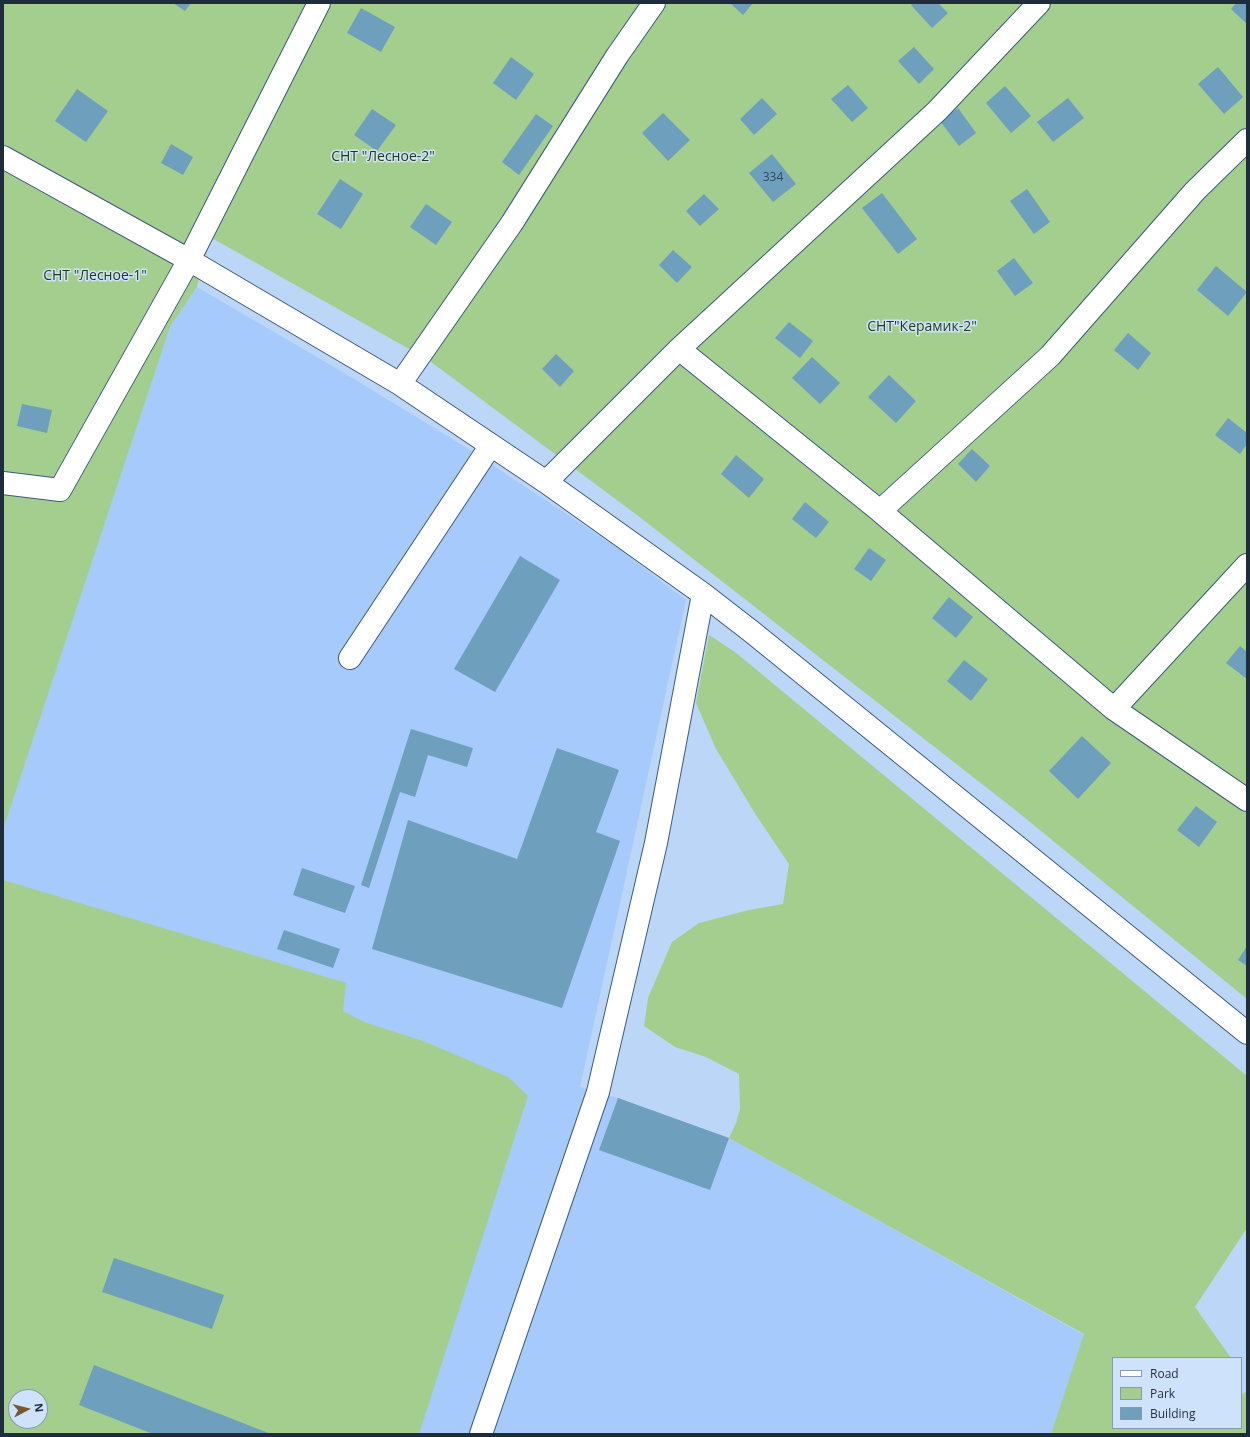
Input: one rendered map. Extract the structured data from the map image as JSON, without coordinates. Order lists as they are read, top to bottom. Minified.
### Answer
{"parks":["СНТ \"Лесное-2\"","СНТ \"Лесное-1\"","СНТ\"Керамик-2\""],"house_numbers":["334"],"legend":["Road","Park","Building"],"north":"right"}
